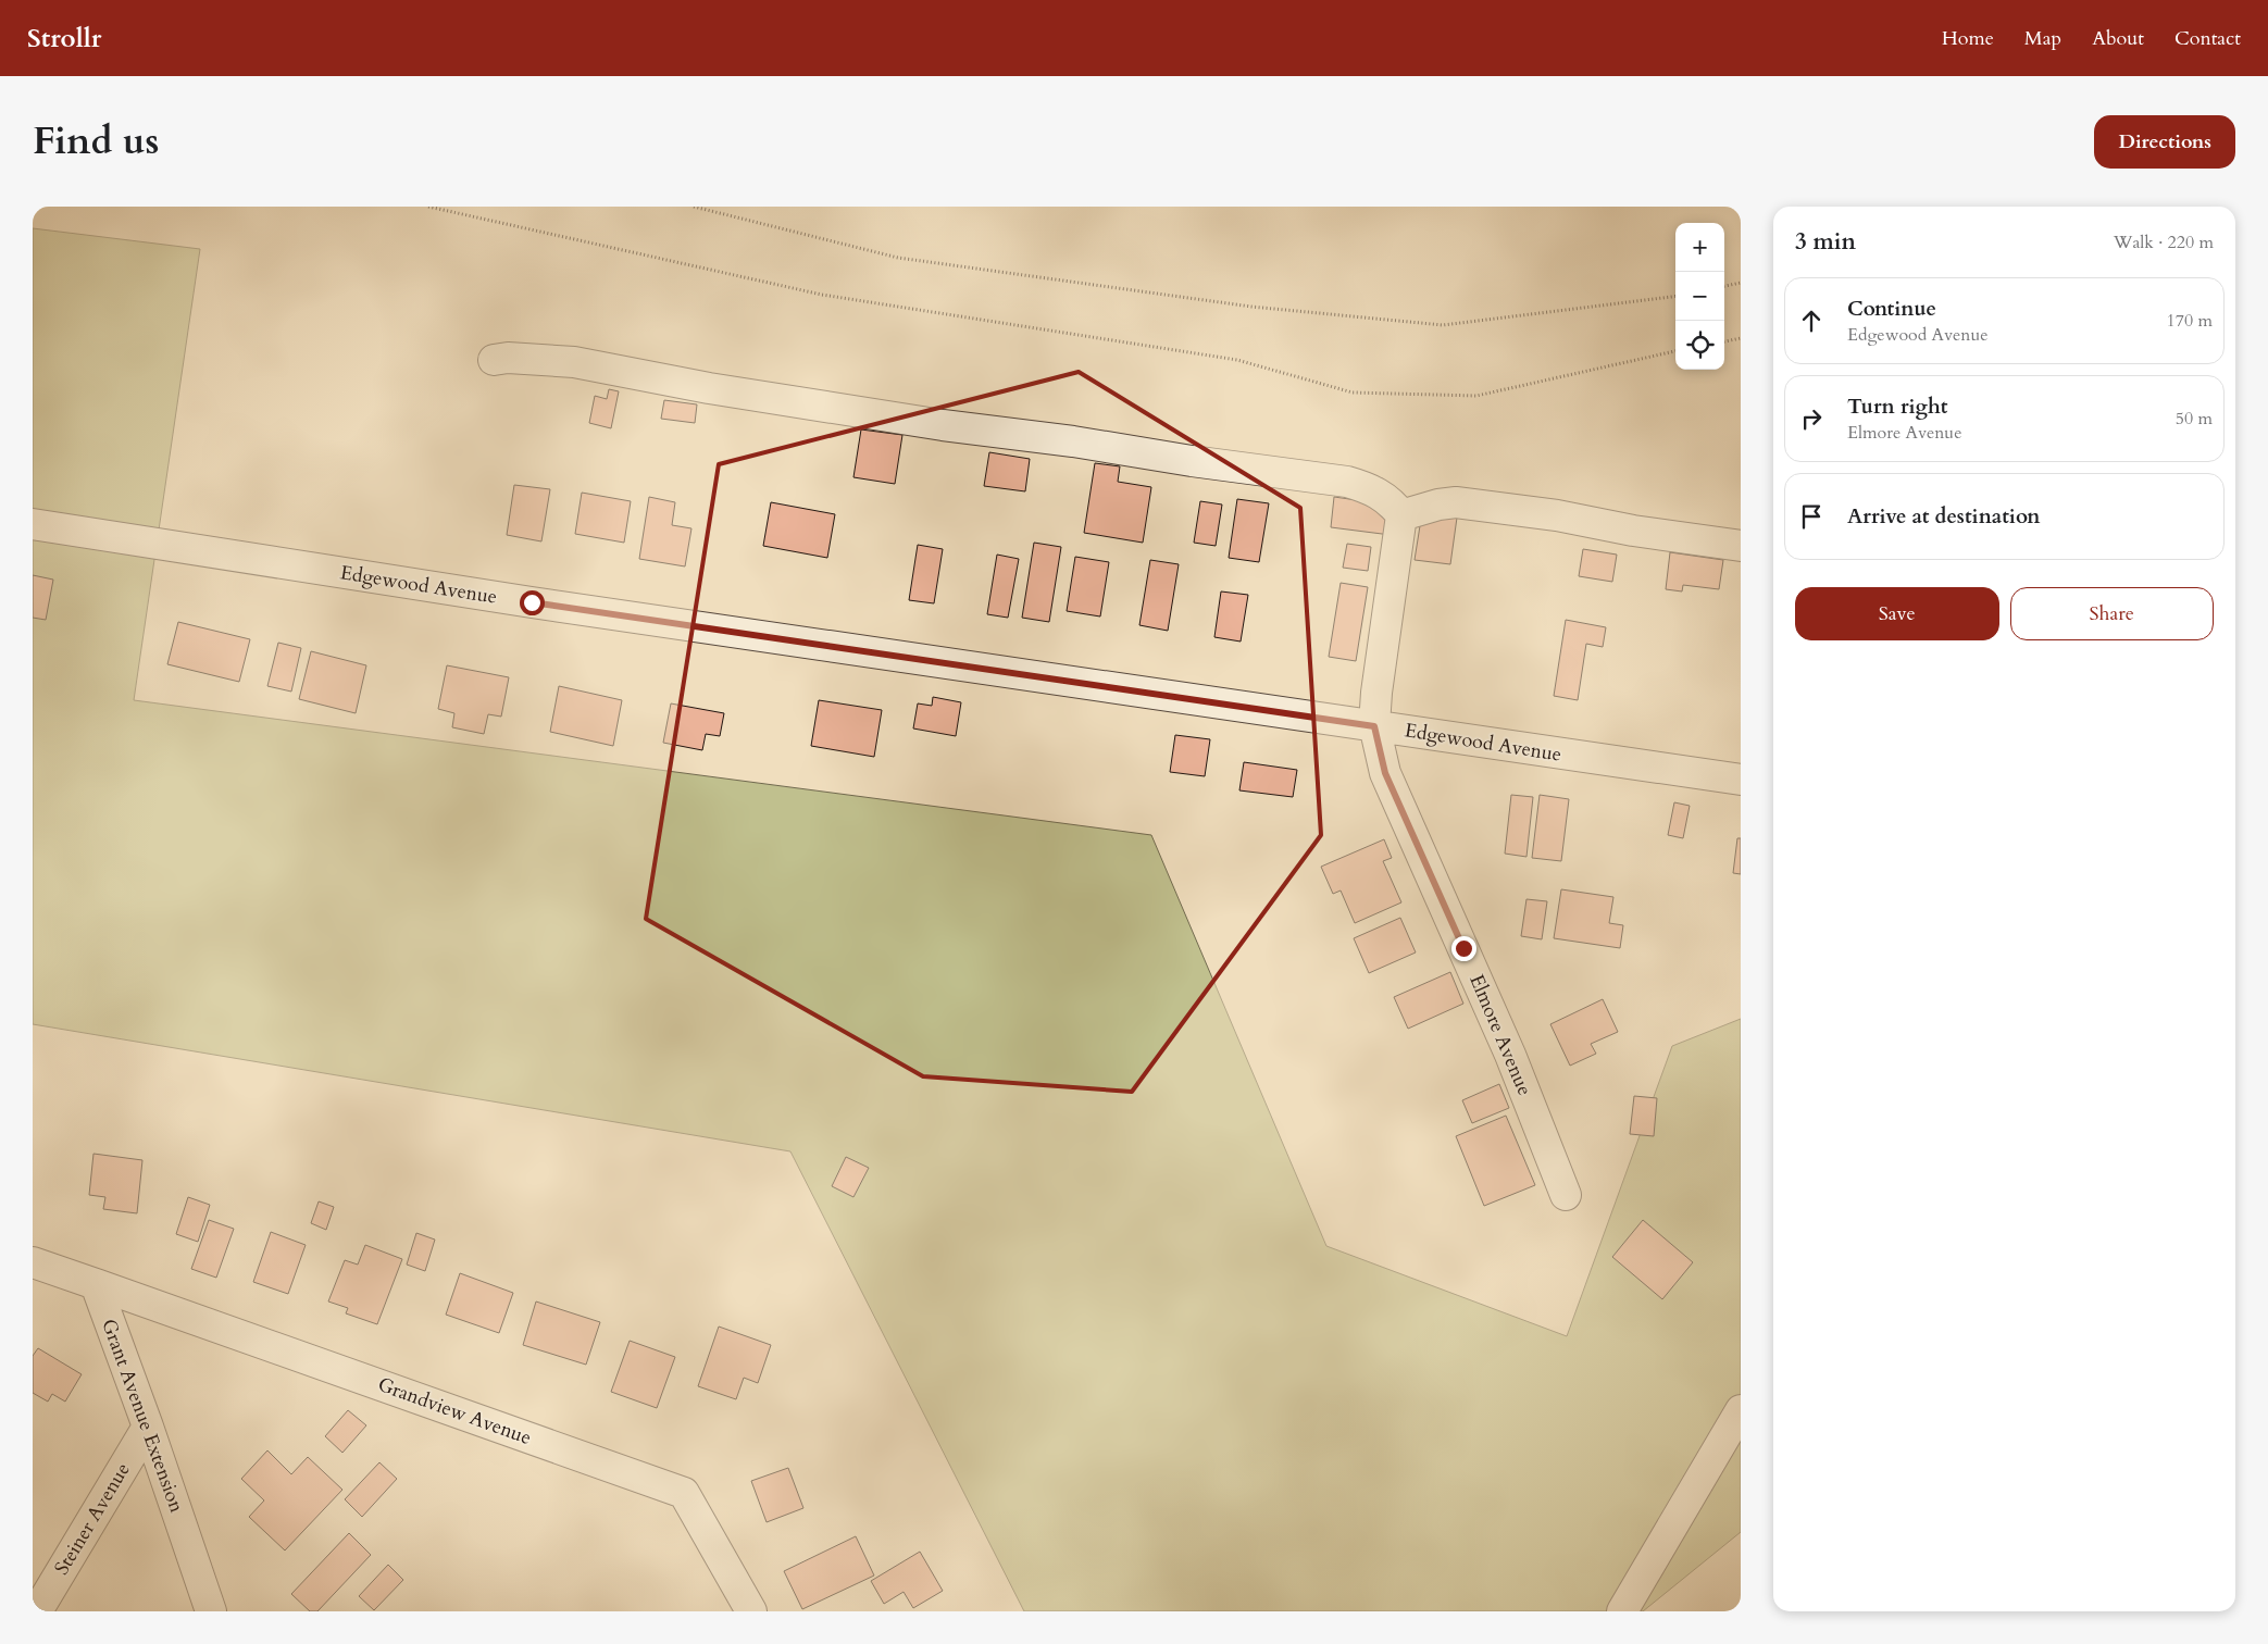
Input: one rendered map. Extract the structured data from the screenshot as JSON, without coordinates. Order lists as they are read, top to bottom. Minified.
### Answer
{"streets":{"street":["Edgewood Avenue","Elmore Avenue","Grandview Avenue","Grant Avenue Extension","Steiner Avenue"]},"crossings":[["Edgewood Avenue","Elmore Avenue"],["Grandview Avenue","Grant Avenue Extension"],["Grant Avenue Extension","Steiner Avenue"]],"page":{"header":"Strollr","nav":["Home","Map","About","Contact"],"title":"Find us","buttons":["Directions",["Save","Share"]],"heading":["3 min","Walk · 220 m"],"map_buttons":["+","−"],"list":[["Continue","Edgewood Avenue","170 m"],["Turn right","Elmore Avenue","50 m"],"Arrive at destination"]}}
